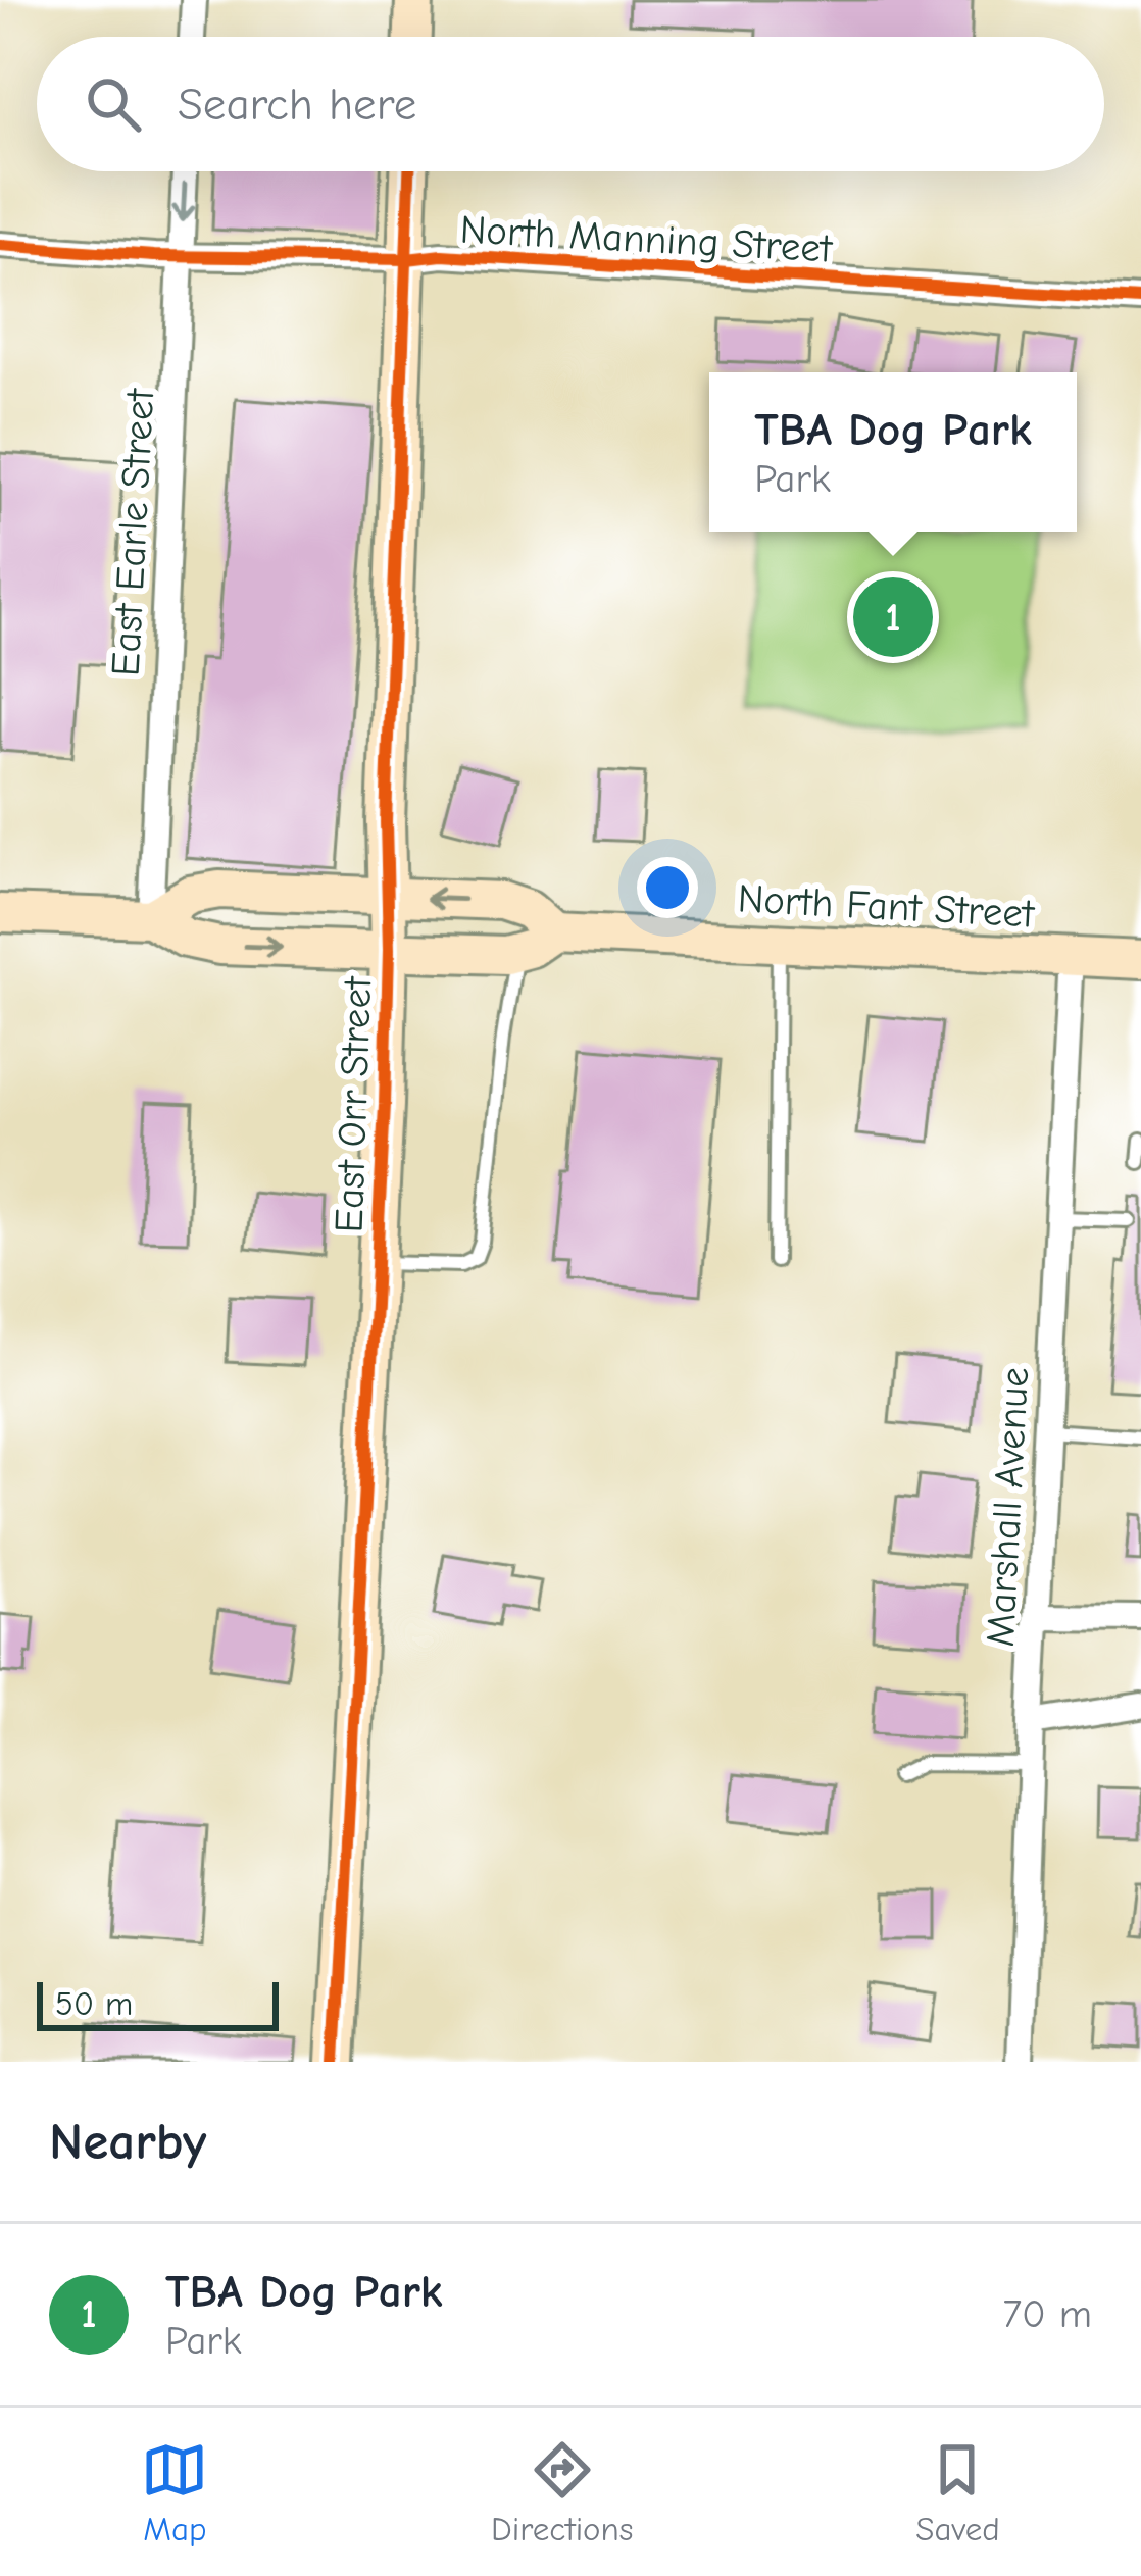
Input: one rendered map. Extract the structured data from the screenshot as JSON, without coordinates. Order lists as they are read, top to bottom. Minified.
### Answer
{"streets":{"street":["North Manning Street","East Earle Street","North Fant Street","East Orr Street","Marshall Avenue"]},"crossings":[["North Manning Street","East Earle Street"],["North Manning Street","East Orr Street"],["East Earle Street","North Fant Street"],["North Fant Street","East Orr Street"],["North Fant Street","Marshall Avenue"]],"scale_bar":"50 m","page":{"search":"Search here","popup":["TBA Dog Park","Park"],"pins":"1","scale":"50 m","heading":"Nearby","list":[{"mark":"1","name":"TBA Dog Park","note":"Park","value":"70 m"}],"nav":["Map","Directions","Saved"]}}
